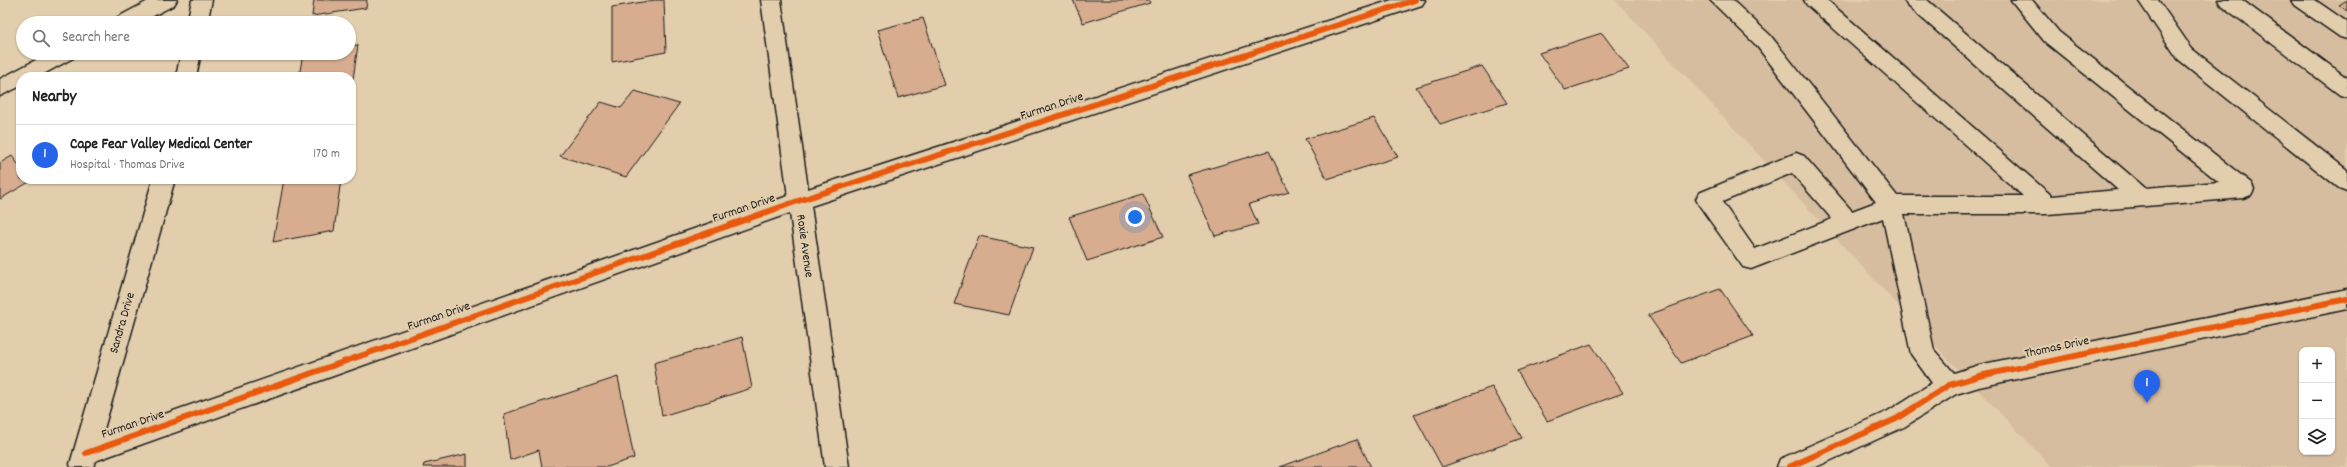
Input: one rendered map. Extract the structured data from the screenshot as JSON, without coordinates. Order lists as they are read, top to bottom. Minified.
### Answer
{"streets":{"street":["Furman Drive","Roxie Avenue","Sandra Drive","Thomas Drive"]},"crossings":[["Furman Drive","Roxie Avenue"],["Furman Drive","Sandra Drive"]],"page":{"search":"Search here","heading":"Nearby","list":[{"mark":"1","name":"Cape Fear Valley Medical Center","note":"Hospital · Thomas Drive","value":"170 m"}],"map_buttons":["+","−"],"pins":"1"}}
